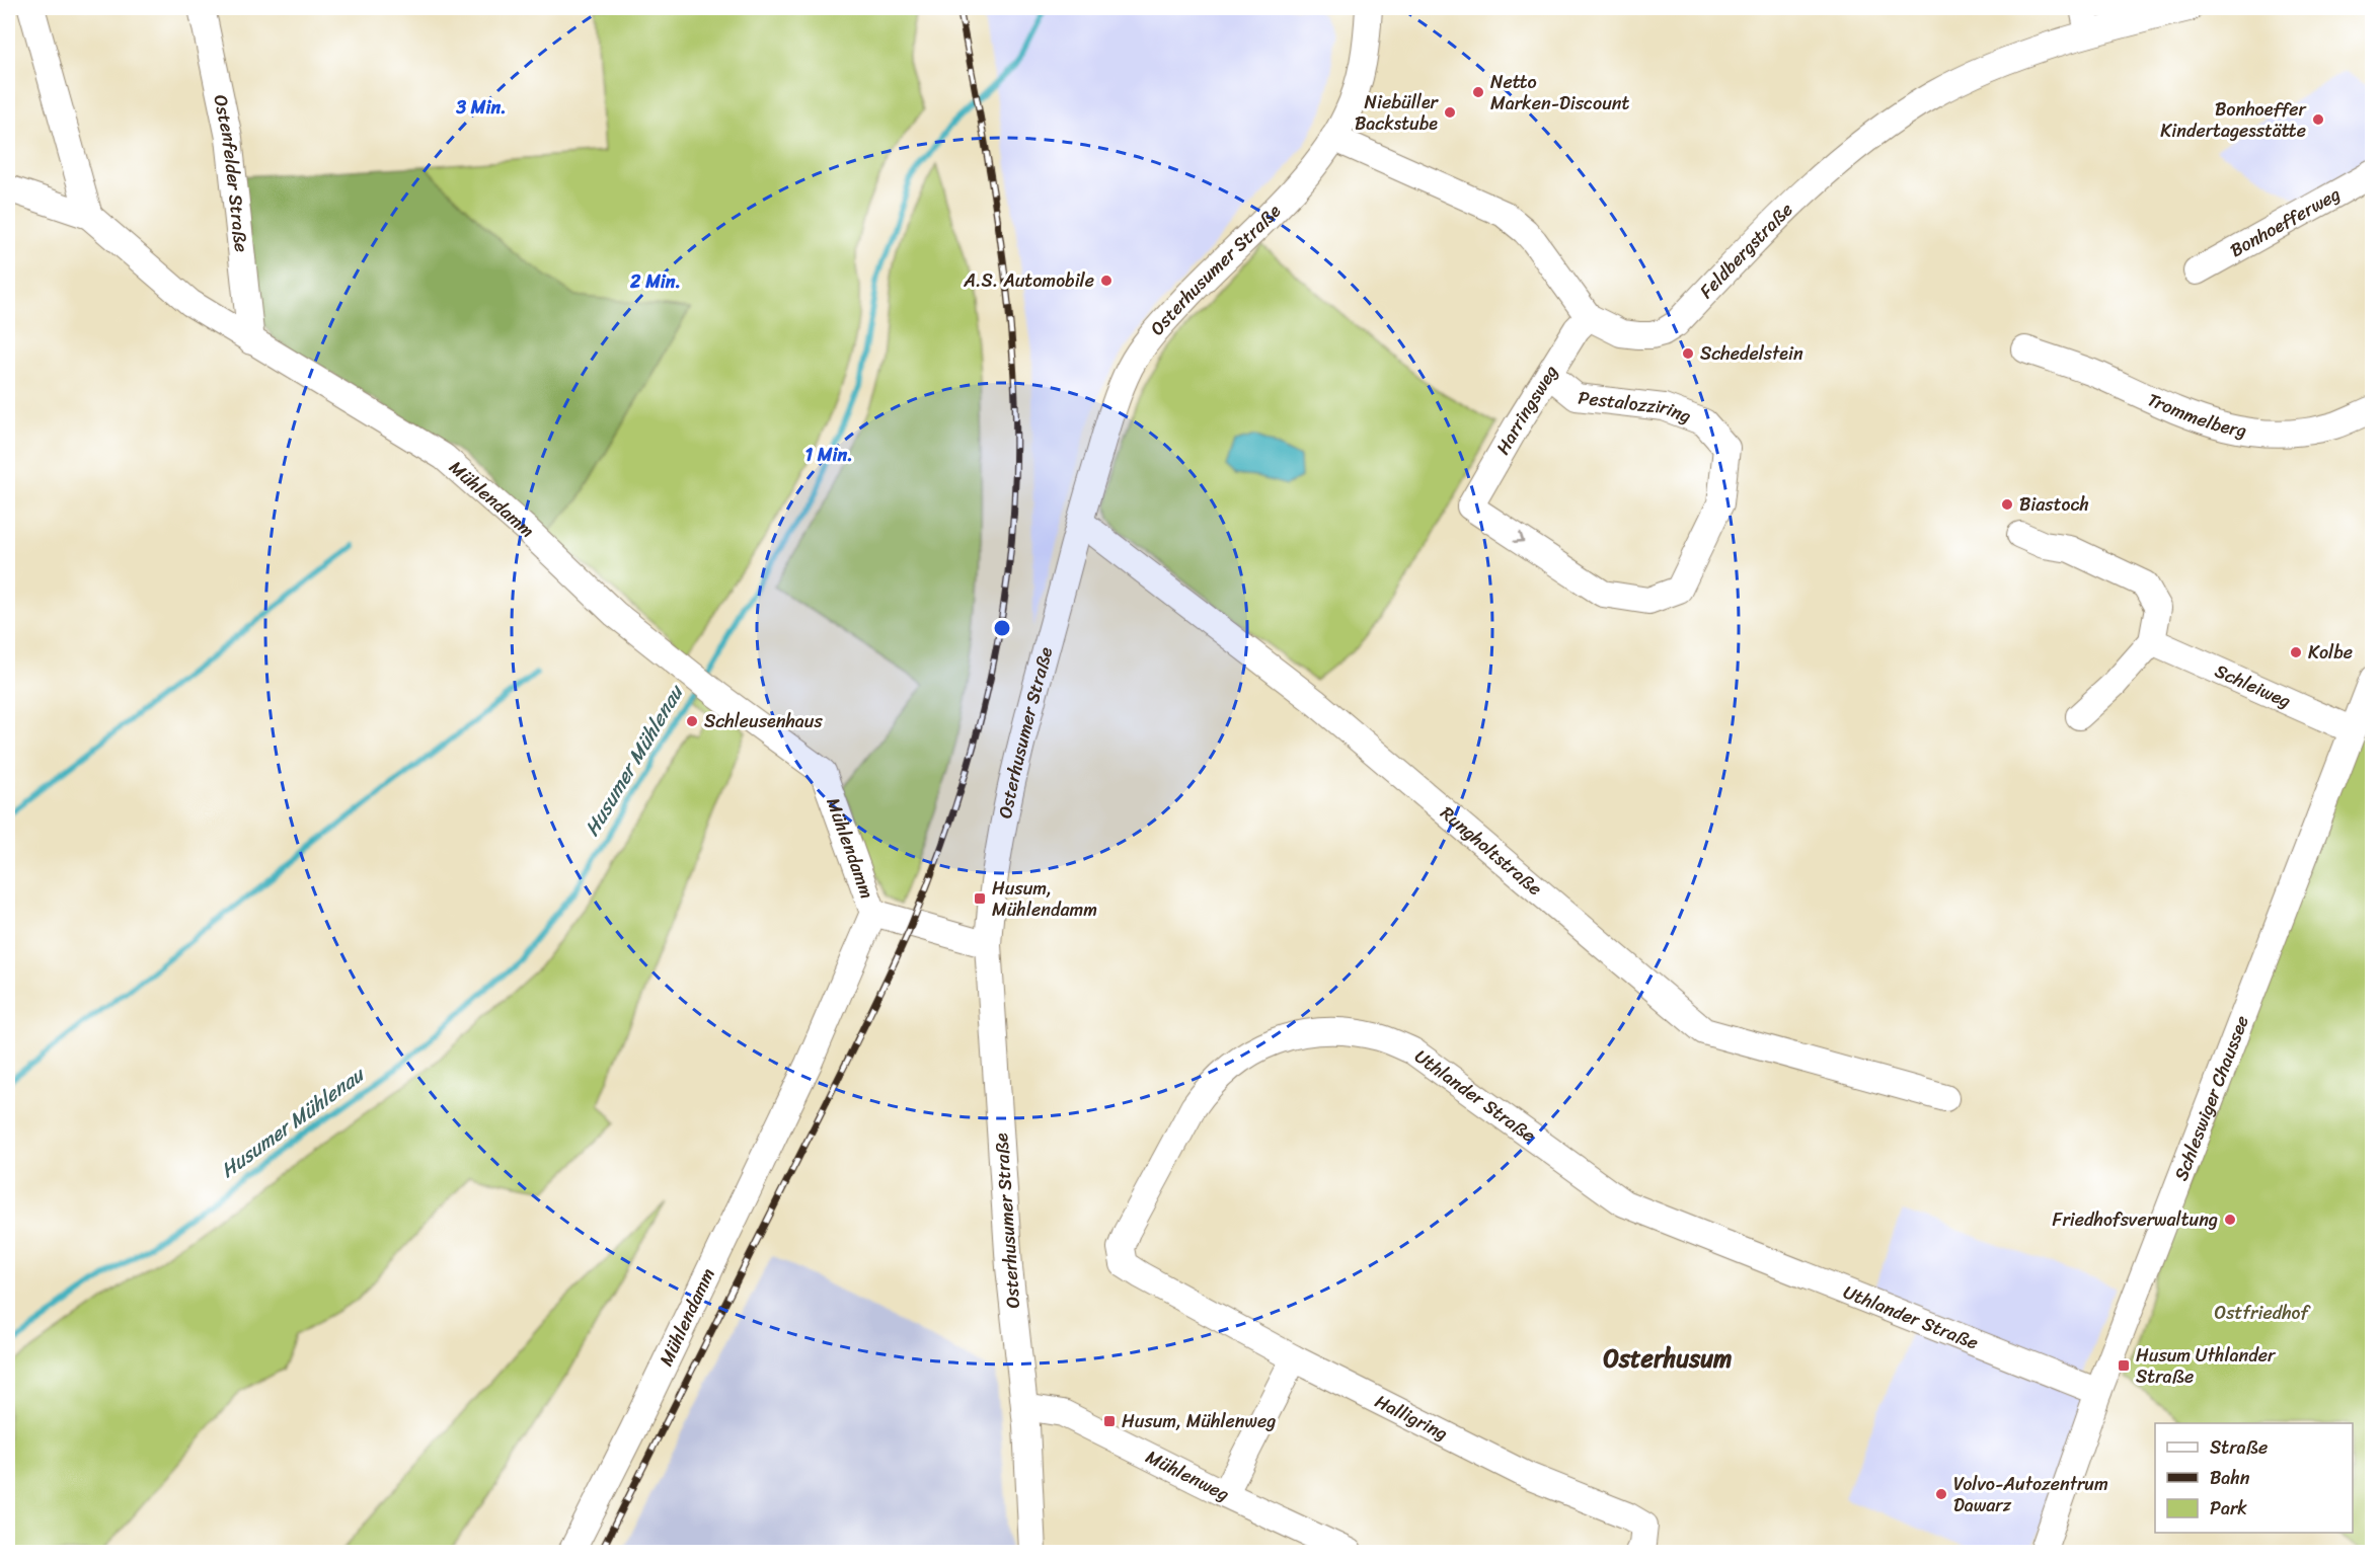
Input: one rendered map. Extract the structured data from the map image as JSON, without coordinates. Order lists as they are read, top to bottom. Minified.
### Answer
{"streets":{"street":["Ostenfelder Straße","Bonhoefferweg","Feldbergstraße","Osterhusumer Straße","Pestalozziring","Harringsweg","Trommelberg","Mühlendamm","Schleiweg","Rungholtstraße","Uthlander Straße","Schleswiger Chaussee","Halligring","Mühlenweg"]},"crossings":[["Ostenfelder Straße","Mühlendamm"],["Feldbergstraße","Osterhusumer Straße"],["Feldbergstraße","Harringsweg"],["Osterhusumer Straße","Mühlendamm"],["Osterhusumer Straße","Rungholtstraße"],["Osterhusumer Straße","Mühlenweg"],["Pestalozziring","Harringsweg"],["Schleiweg","Schleswiger Chaussee"],["Uthlander Straße","Schleswiger Chaussee"],["Uthlander Straße","Halligring"]],"districts":["Osterhusum"],"water":["Husumer Mühlenau"],"parks":["Ostfriedhof"],"places":{"other":["Netto Marken-Discount","Niebüller Backstube","Bonhoeffer Kindertagesstätte","A.S. Automobile","Schedelstein","Biastoch","Kolbe","Schleusenhaus","Friedhofsverwaltung","Volvo-Autozentrum Dawarz"],"transit":["Husum, Mühlendamm","Husum Uthlander Straße","Husum, Mühlenweg"]},"legend":["Straße","Bahn","Park"],"rings":["3 Min.","2 Min.","1 Min."]}
